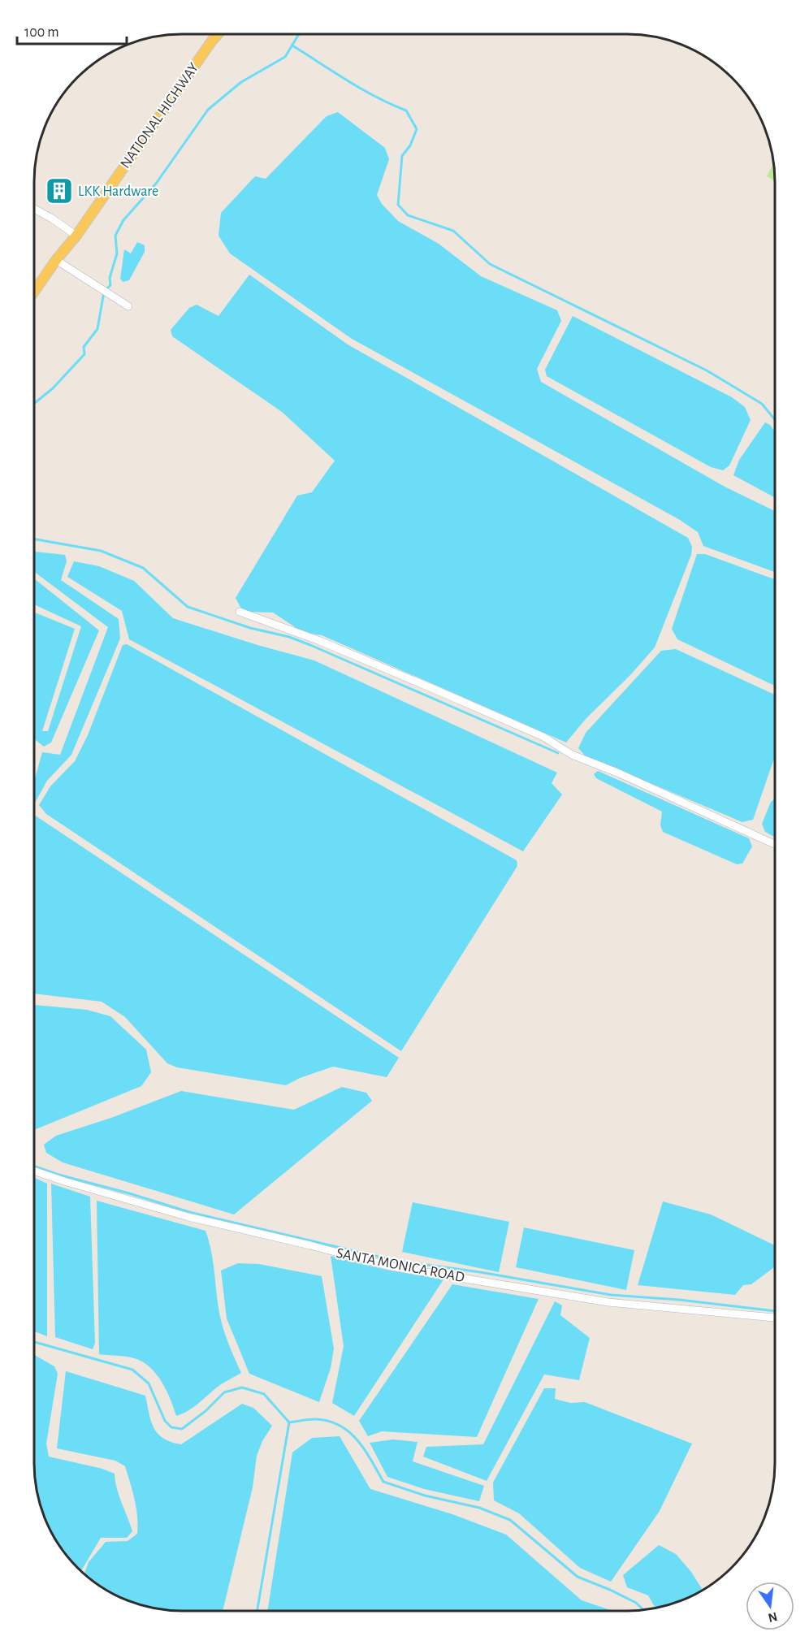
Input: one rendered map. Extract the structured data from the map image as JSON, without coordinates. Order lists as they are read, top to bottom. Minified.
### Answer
{"streets":{"main road":["NATIONAL HIGHWAY"],"street":["SANTA MONICA ROAD"]},"places":{"building":["LKK Hardware"]},"scale_bar":"100 m","north":"bottom"}
